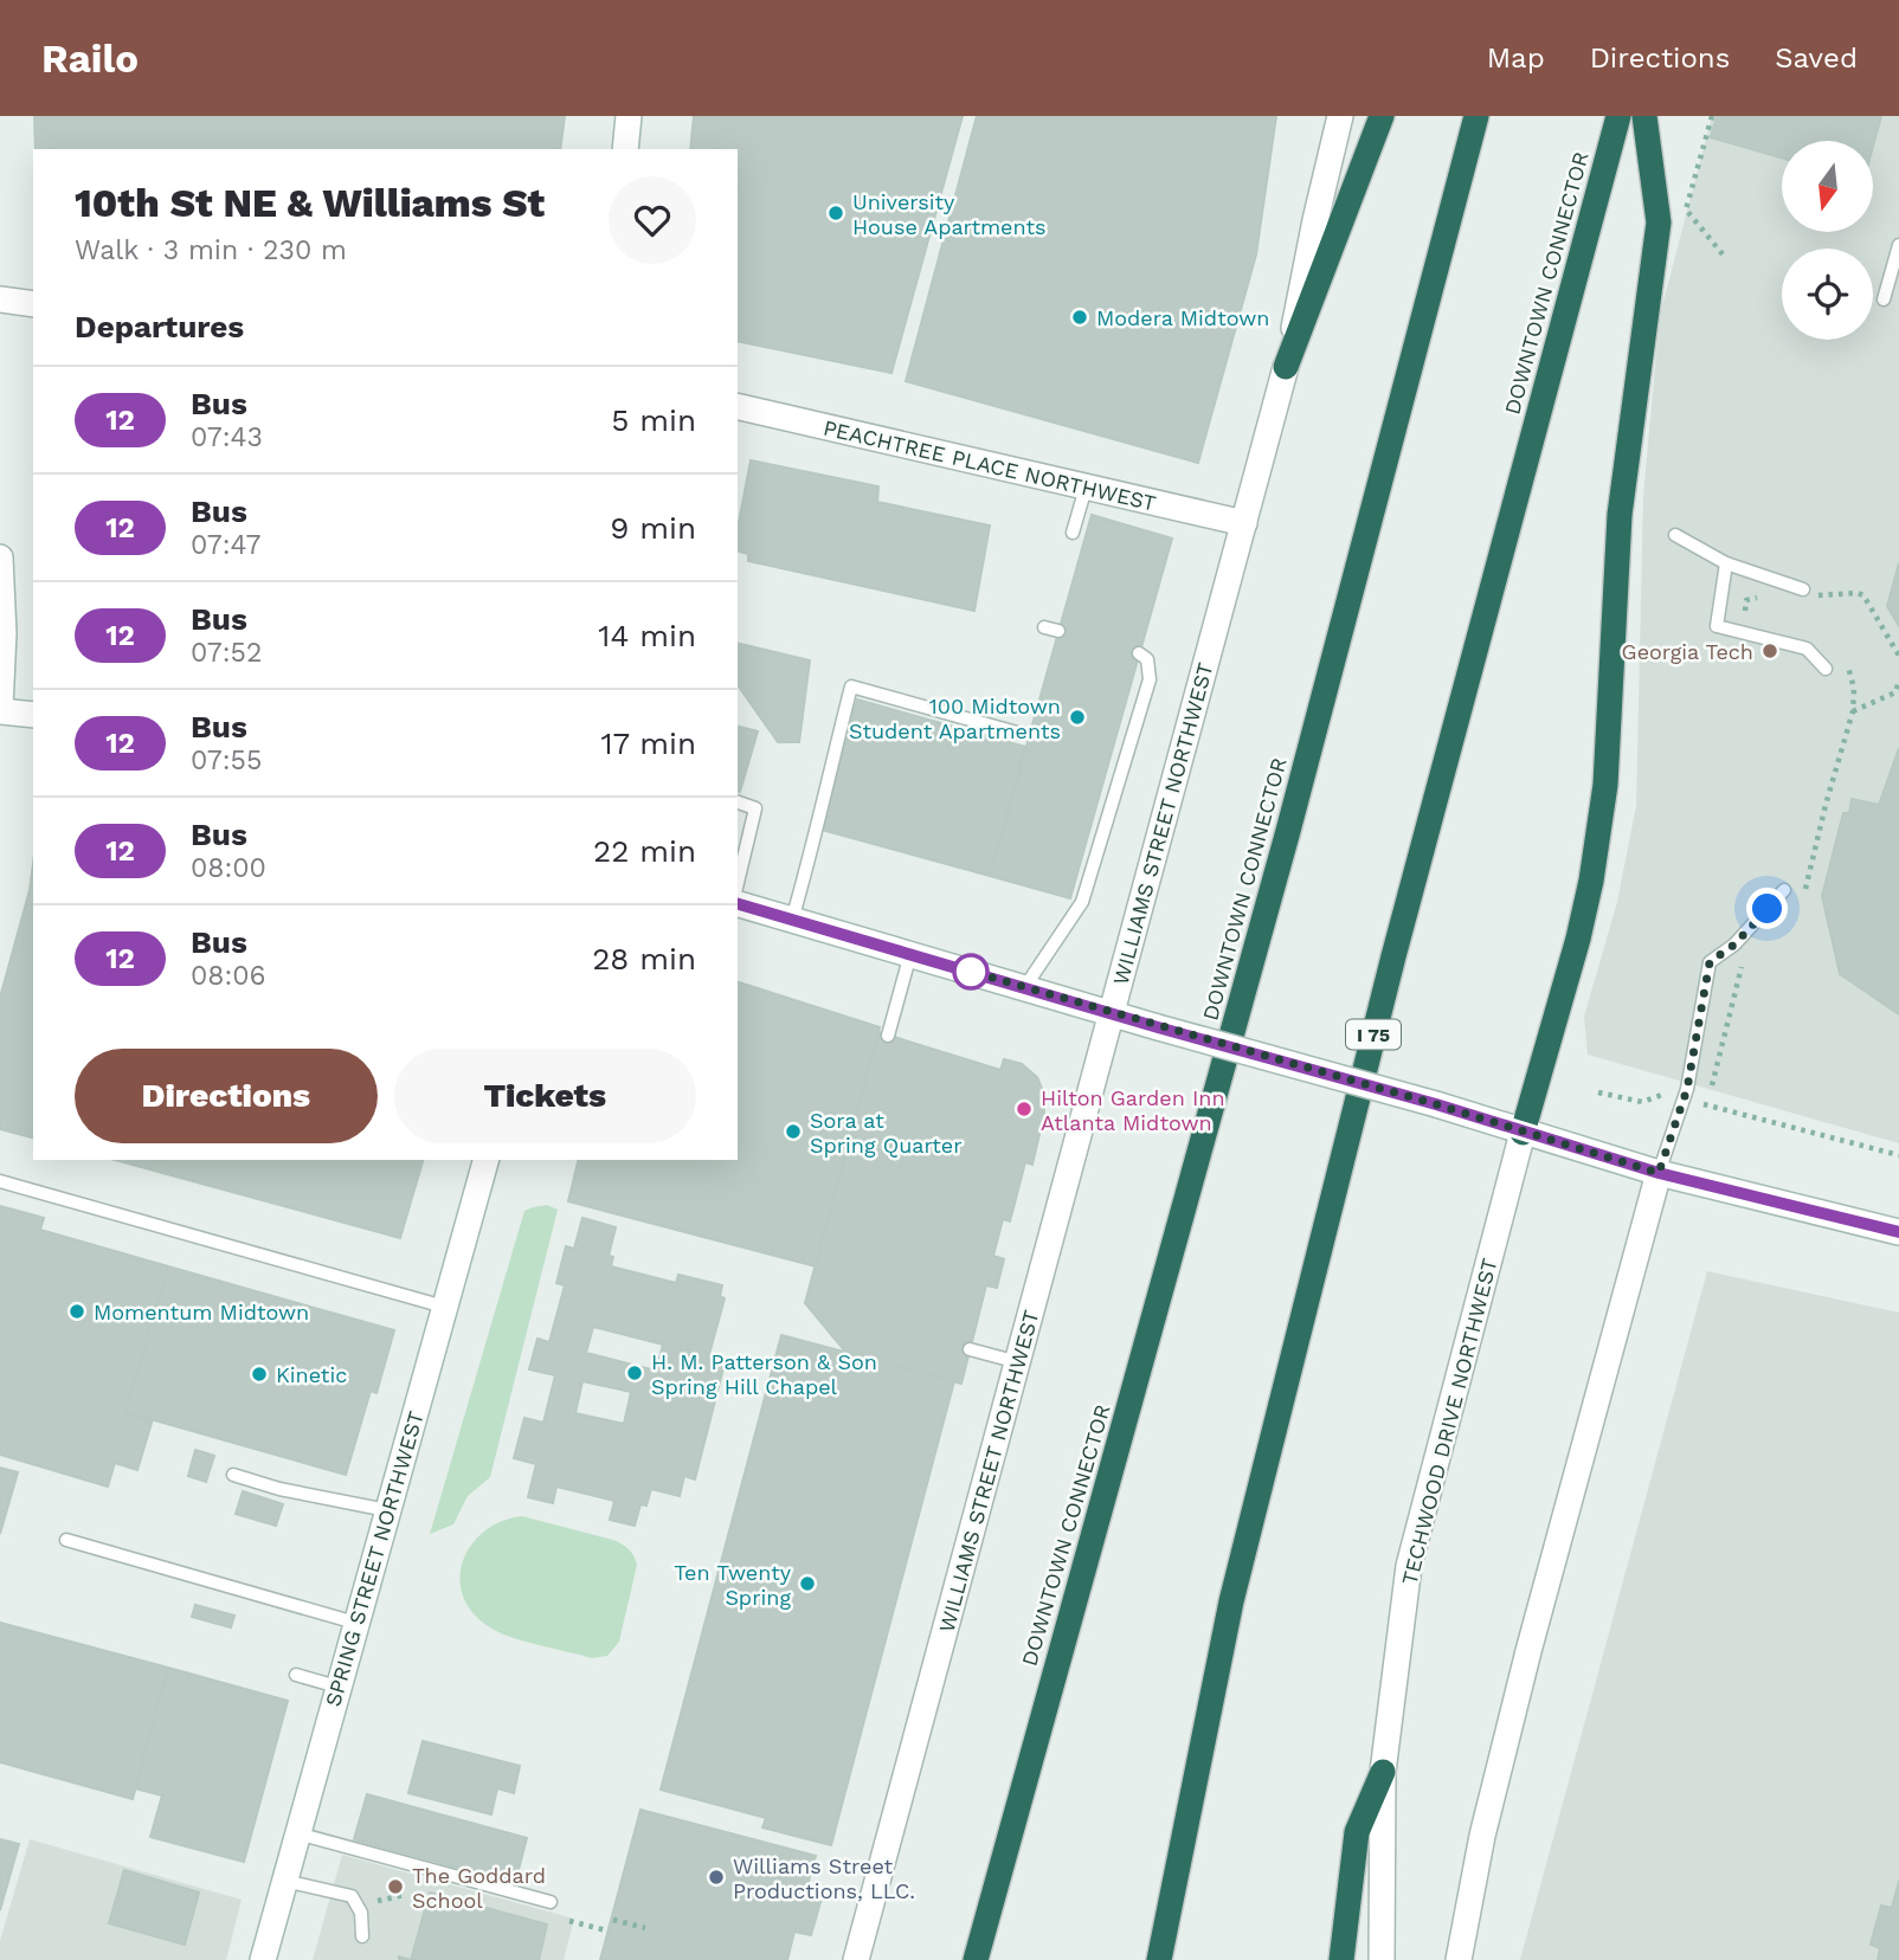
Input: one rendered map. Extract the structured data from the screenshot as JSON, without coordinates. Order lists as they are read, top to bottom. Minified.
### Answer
{"streets":{"highway":["DOWNTOWN CONNECTOR","I 75"],"street":["PEACHTREE PLACE NORTHWEST","WILLIAMS STREET NORTHWEST","TECHWOOD DRIVE NORTHWEST","SPRING STREET NORTHWEST"]},"crossings":[["PEACHTREE PLACE NORTHWEST","WILLIAMS STREET NORTHWEST"]],"places":["University House Apartments","Modera Midtown","Georgia Tech","100 Midtown Student Apartments","Hilton Garden Inn Atlanta Midtown","Sora at Spring Quarter","Momentum Midtown","H. M. Patterson & Son Spring Hill Chapel","Kinetic","Ten Twenty Spring","Williams Street Productions, LLC.","The Goddard School"],"lines":["bus line 12"],"north":"bottom","page":{"header":"Railo","nav":["Map","Directions","Saved"],"heading":[["10th St NE & Williams St","Walk · 3 min · 230 m"],"Departures"],"list":[{"mark":"12","name":"Bus","note":"07:43","value":"5 min"},{"mark":"12","name":"Bus","note":"07:47","value":"9 min"},{"mark":"12","name":"Bus","note":"07:52","value":"14 min"},{"mark":"12","name":"Bus","note":"07:55","value":"17 min"},{"mark":"12","name":"Bus","note":"08:00","value":"22 min"},{"mark":"12","name":"Bus","note":"08:06","value":"28 min"}],"buttons":["Directions","Tickets"]}}
